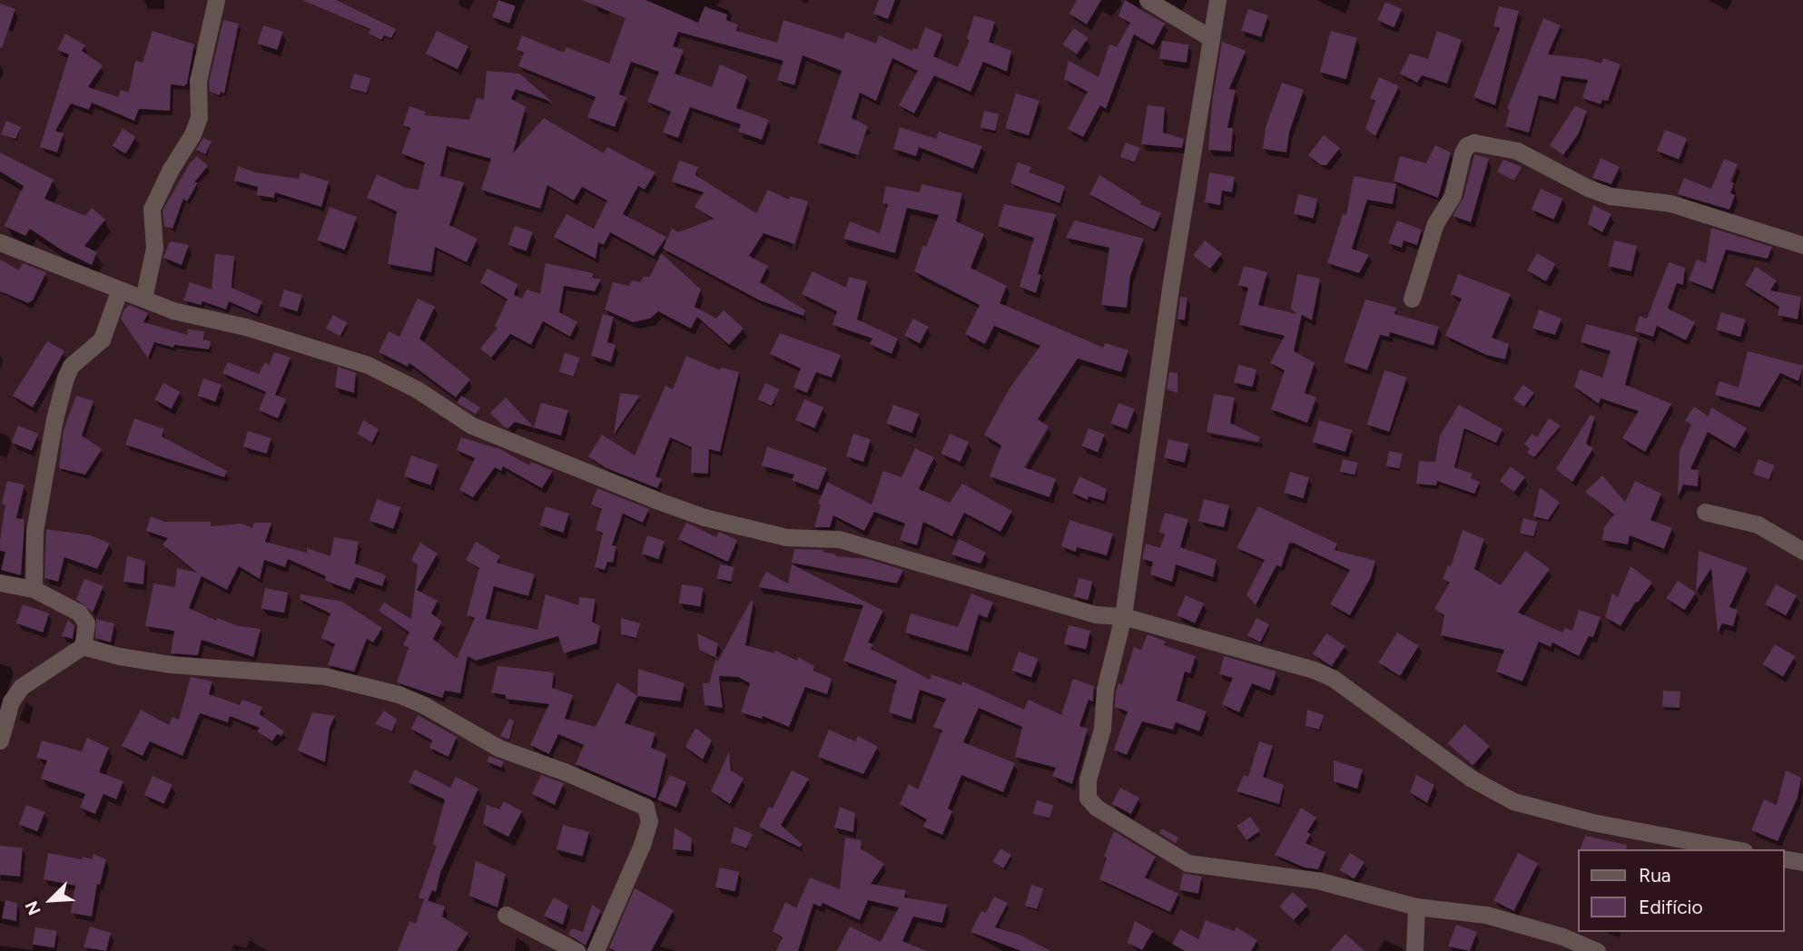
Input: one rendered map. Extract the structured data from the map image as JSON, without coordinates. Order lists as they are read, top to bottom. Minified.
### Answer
{"legend":["Rua","Edifício"],"north":"bottom left"}
